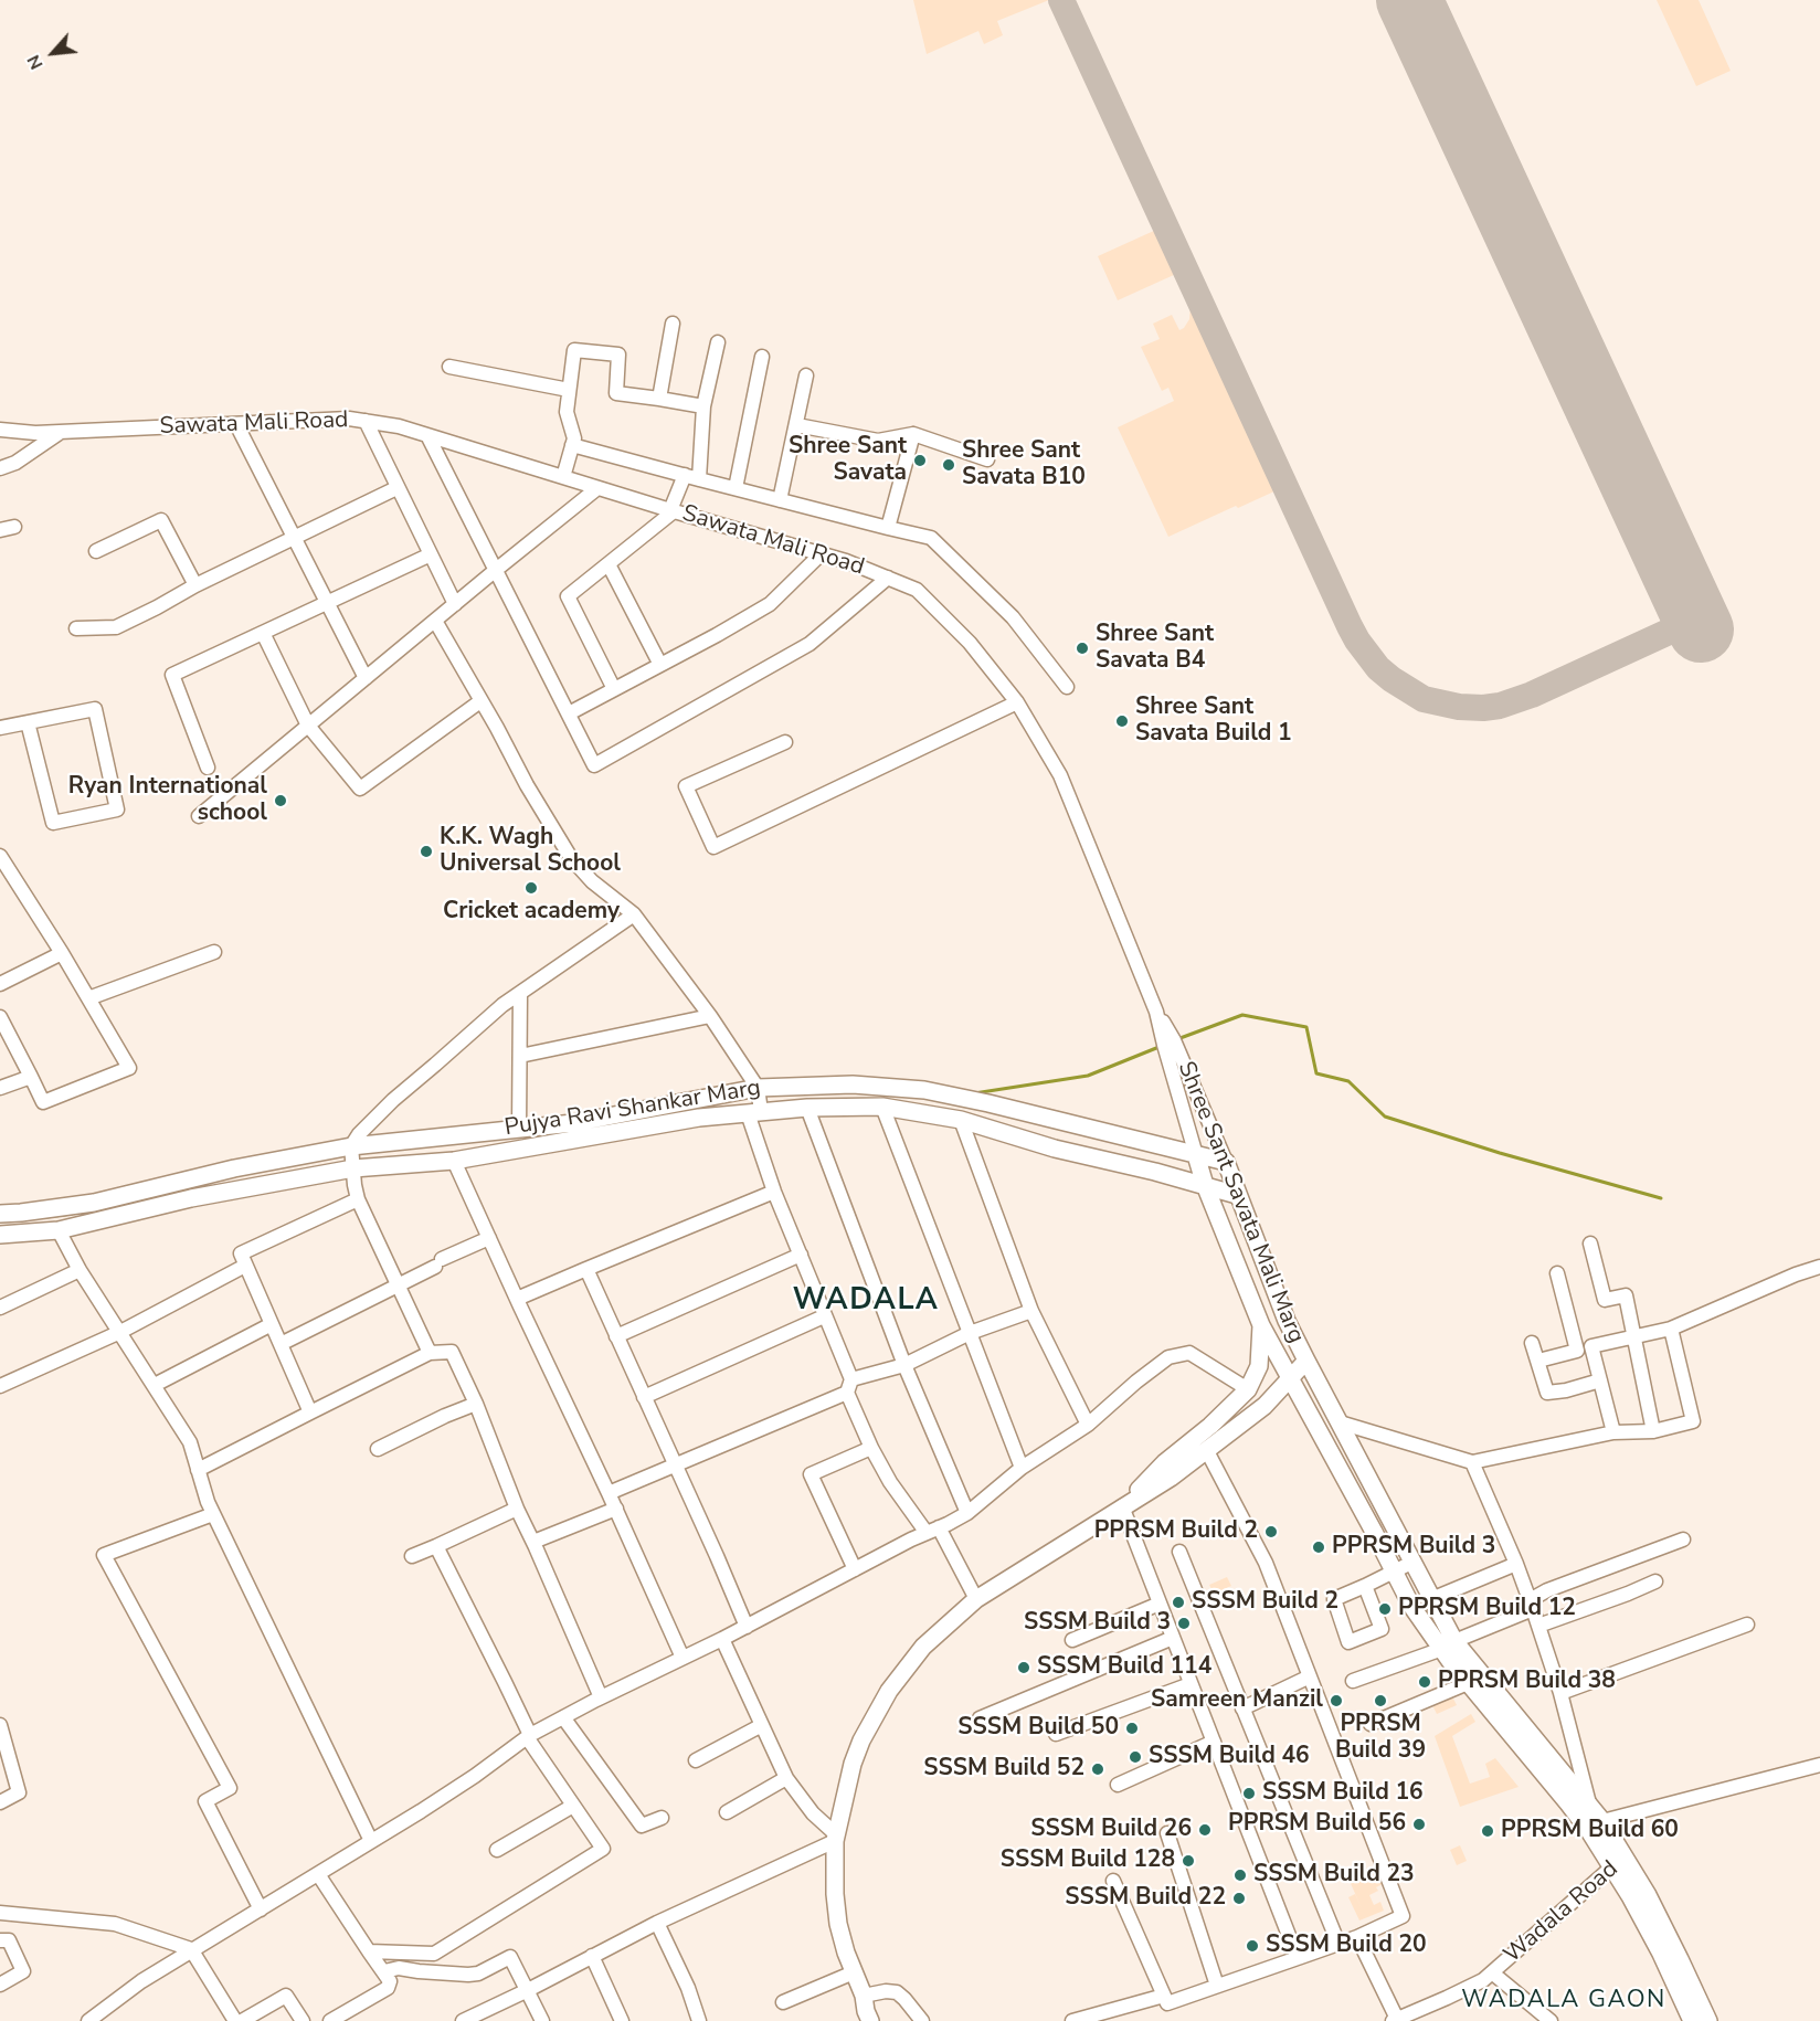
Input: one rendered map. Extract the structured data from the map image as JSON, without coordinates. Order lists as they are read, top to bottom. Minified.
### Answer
{"streets":{"main road":["Pujya Ravi Shankar Marg","Shree Sant Savata Mali Marg"],"street":["Sawata Mali Road","Wadala Road"]},"crossings":[["Sawata Mali Road","Pujya Ravi Shankar Marg"],["Sawata Mali Road","Shree Sant Savata Mali Marg"],["Pujya Ravi Shankar Marg","Shree Sant Savata Mali Marg"]],"districts":["WADALA","WADALA GAON"],"places":["Shree Sant Savata","Shree Sant Savata B10","Shree Sant Savata B4","Shree Sant Savata Build 1","Ryan International school","K.K. Wagh Universal School","Cricket academy","PPRSM Build 2","PPRSM Build 3","SSSM Build 2","PPRSM Build 12","SSSM Build 3","SSSM Build 114","PPRSM Build 38","Samreen Manzil","PPRSM Build 39","SSSM Build 50","SSSM Build 46","SSSM Build 52","SSSM Build 16","PPRSM Build 56","SSSM Build 26","PPRSM Build 60","SSSM Build 128","SSSM Build 23","SSSM Build 22","SSSM Build 20"],"north":"bottom left"}
